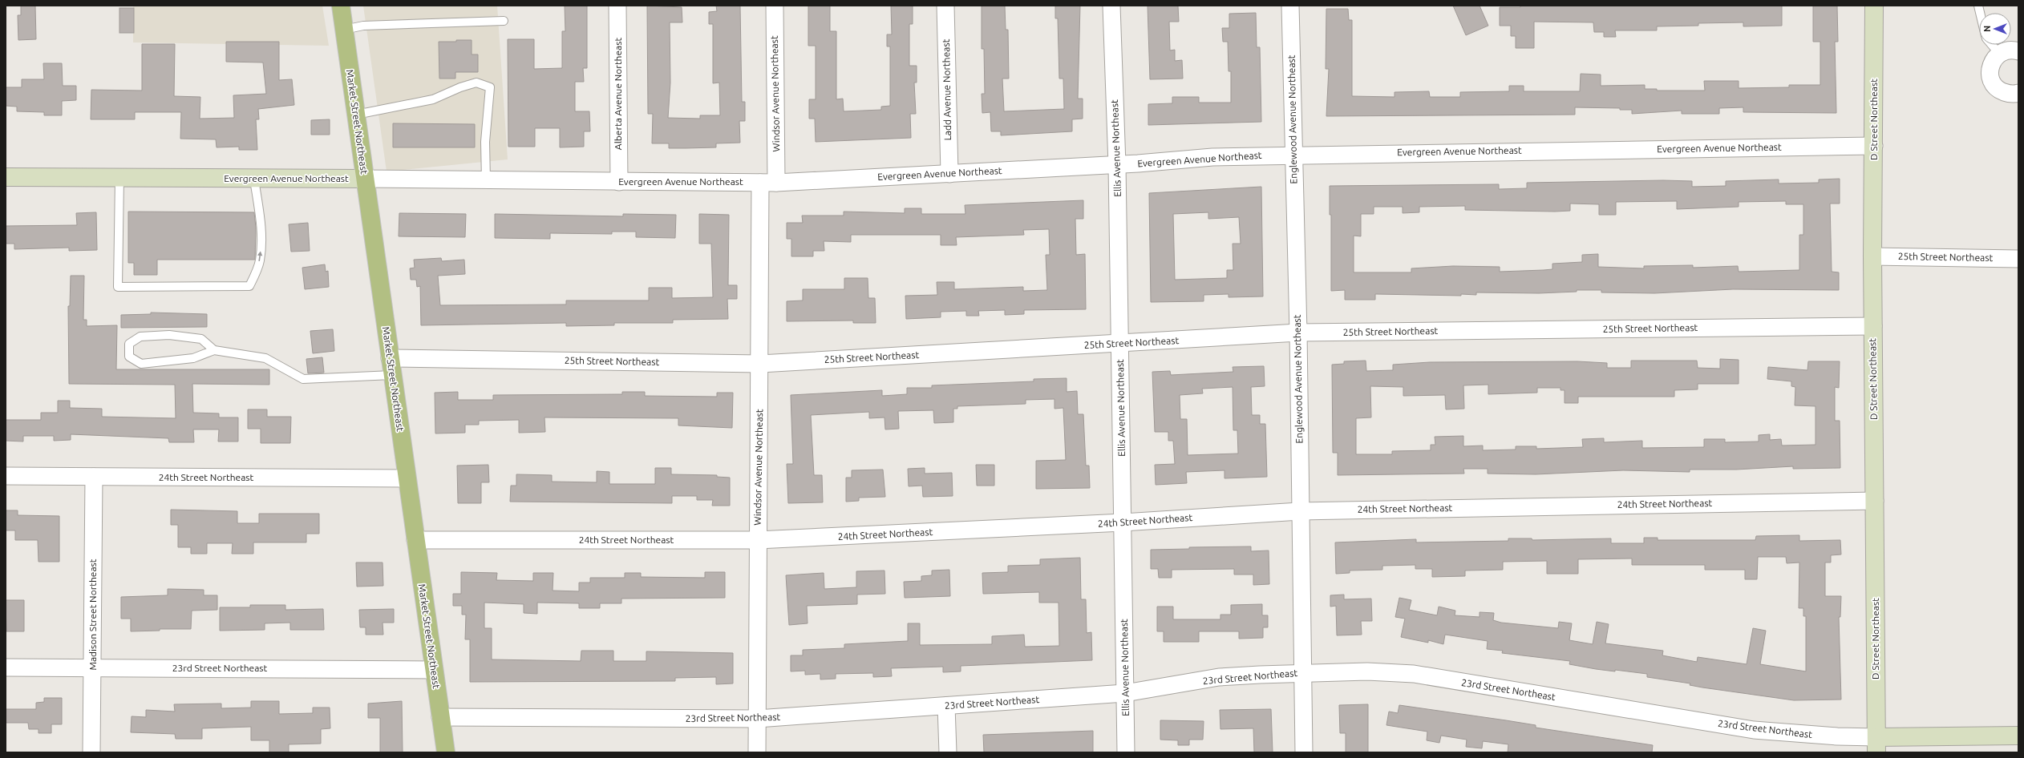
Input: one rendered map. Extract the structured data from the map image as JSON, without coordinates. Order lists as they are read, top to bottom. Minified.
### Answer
{"streets":{"main road":["Market Street Northeast"],"street":["Ladd Avenue Northeast","Alberta Avenue Northeast","Windsor Avenue Northeast","Englewood Avenue Northeast","D Street Northeast","Ellis Avenue Northeast","Evergreen Avenue Northeast","25th Street Northeast","24th Street Northeast","Madison Street Northeast","23rd Street Northeast"]},"crossings":[["Ladd Avenue Northeast","Evergreen Avenue Northeast"],["Alberta Avenue Northeast","Evergreen Avenue Northeast"],["Windsor Avenue Northeast","Evergreen Avenue Northeast"],["Windsor Avenue Northeast","25th Street Northeast"],["Windsor Avenue Northeast","24th Street Northeast"],["Windsor Avenue Northeast","23rd Street Northeast"],["Englewood Avenue Northeast","Evergreen Avenue Northeast"],["Englewood Avenue Northeast","25th Street Northeast"],["Englewood Avenue Northeast","24th Street Northeast"],["Englewood Avenue Northeast","23rd Street Northeast"],["D Street Northeast","Evergreen Avenue Northeast"],["D Street Northeast","25th Street Northeast"],["D Street Northeast","24th Street Northeast"],["D Street Northeast","23rd Street Northeast"],["Market Street Northeast","Evergreen Avenue Northeast"],["Market Street Northeast","25th Street Northeast"],["Market Street Northeast","24th Street Northeast"],["Market Street Northeast","23rd Street Northeast"],["Ellis Avenue Northeast","Evergreen Avenue Northeast"],["Ellis Avenue Northeast","25th Street Northeast"],["Ellis Avenue Northeast","24th Street Northeast"],["Ellis Avenue Northeast","23rd Street Northeast"],["24th Street Northeast","Madison Street Northeast"],["Madison Street Northeast","23rd Street Northeast"]],"north":"left"}
